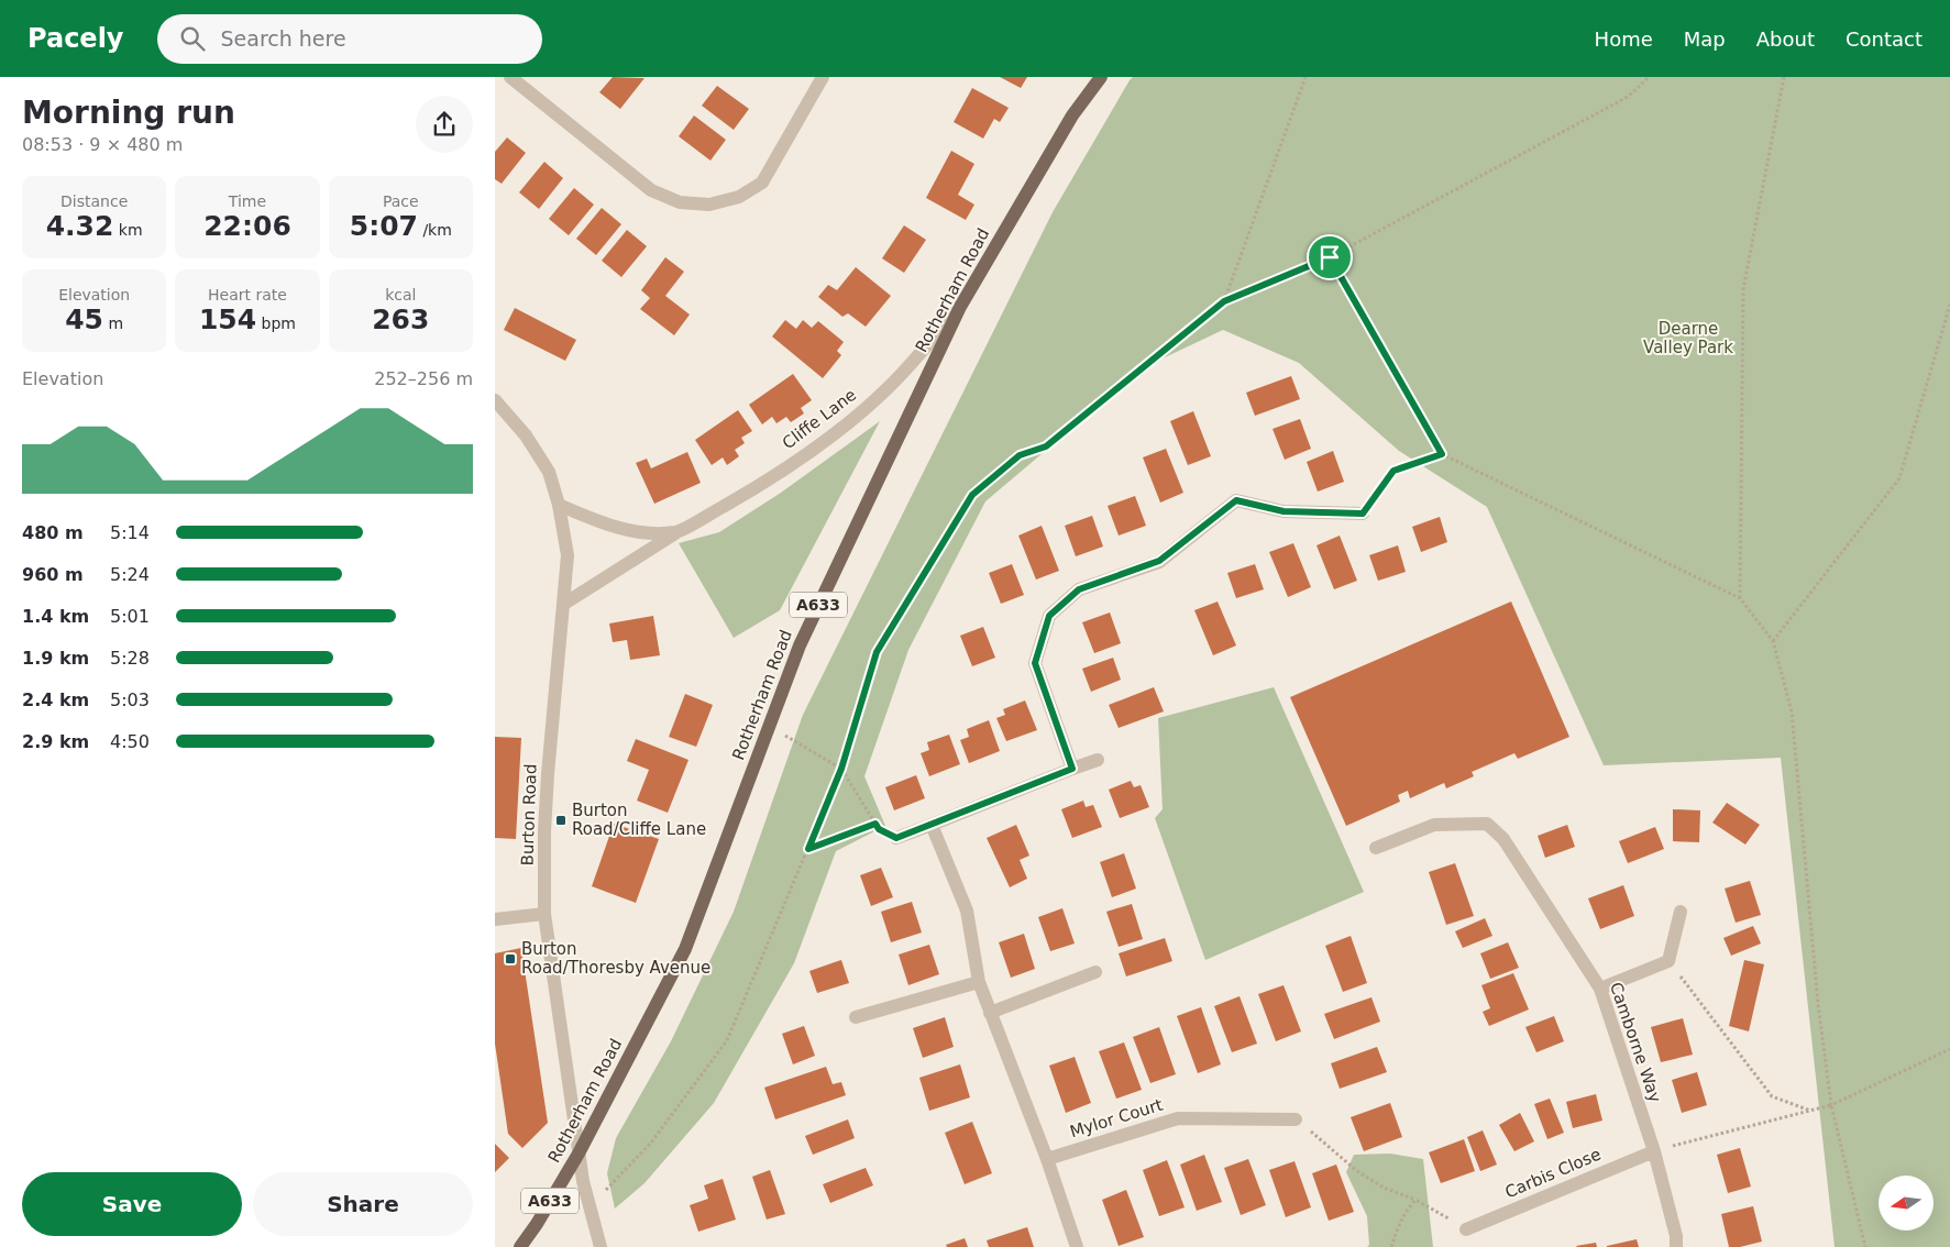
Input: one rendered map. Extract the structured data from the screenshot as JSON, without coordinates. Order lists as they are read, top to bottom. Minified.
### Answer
{"streets":{"main road":["Rotherham Road","A633"],"street":["Cliffe Lane","Burton Road","Camborne Way","Mylor Court","Carbis Close"]},"crossings":[["Rotherham Road","Cliffe Lane"],["Rotherham Road","Burton Road"],["Cliffe Lane","Burton Road"],["Camborne Way","Carbis Close"]],"parks":["Dearne Valley Park"],"places":{"transit":["Burton Road/Cliffe Lane","Burton Road/Thoresby Avenue"]},"north":"left","page":{"header":"Pacely","search":"Search here","nav":["Home","Map","About","Contact"],"heading":["Morning run","08:53 · 9 × 480 m"],"stats":[["Distance","4.32 km"],["Time","22:06"],["Pace","5:07 /km"],["Elevation","45 m"],["Heart rate","154 bpm"],["kcal","263"]],"chart":["Elevation","252–256 m"],"list":[{"name":"480 m","note":"5:14"},{"name":"960 m","note":"5:24"},{"name":"1.4 km","note":"5:01"},{"name":"1.9 km","note":"5:28"},{"name":"2.4 km","note":"5:03"},{"name":"2.9 km","note":"4:50"}],"buttons":["Save","Share"]}}
